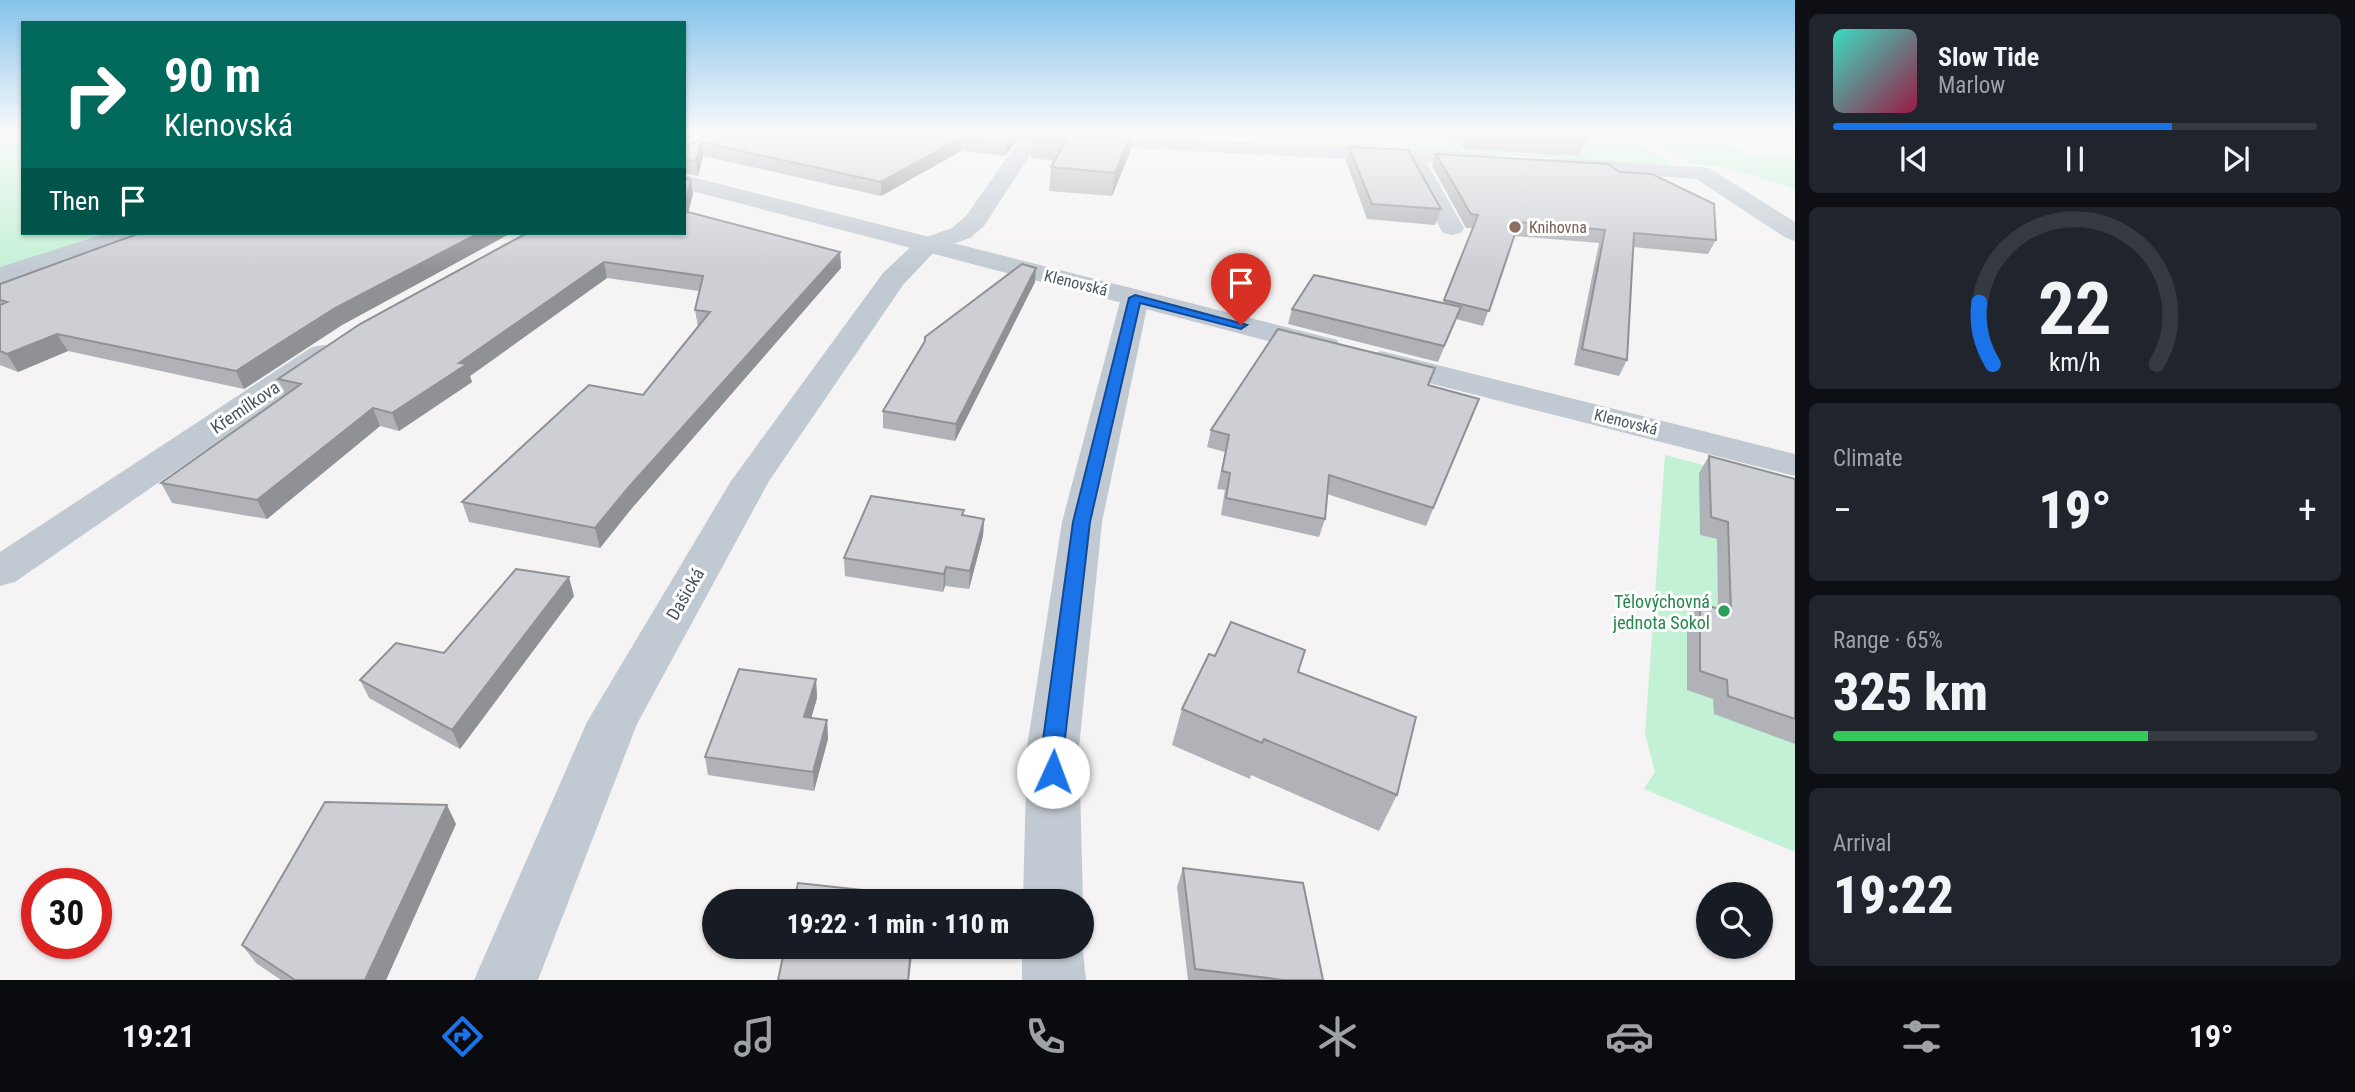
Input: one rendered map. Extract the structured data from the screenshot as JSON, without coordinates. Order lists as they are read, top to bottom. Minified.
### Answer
{"streets":{"street":["Klenovská","Křemílkova","Dašická"]},"crossings":[["Klenovská","Dašická"]],"places":["Knihovna","Tělovýchovná jednota Sokol"],"page":{"turn":["90 m","Klenovská"],"song":["Slow Tide","Marlow"],"then":"Then","tile":["Climate",["Range · 65%","325 km"],["Arrival","19:22"]],"heat":["−","19°","+"],"limit":"30","trip":"19:22 · 1 min · 110 m","tabs":["19:21","19°"],"gauge":["22","km/h"]}}
